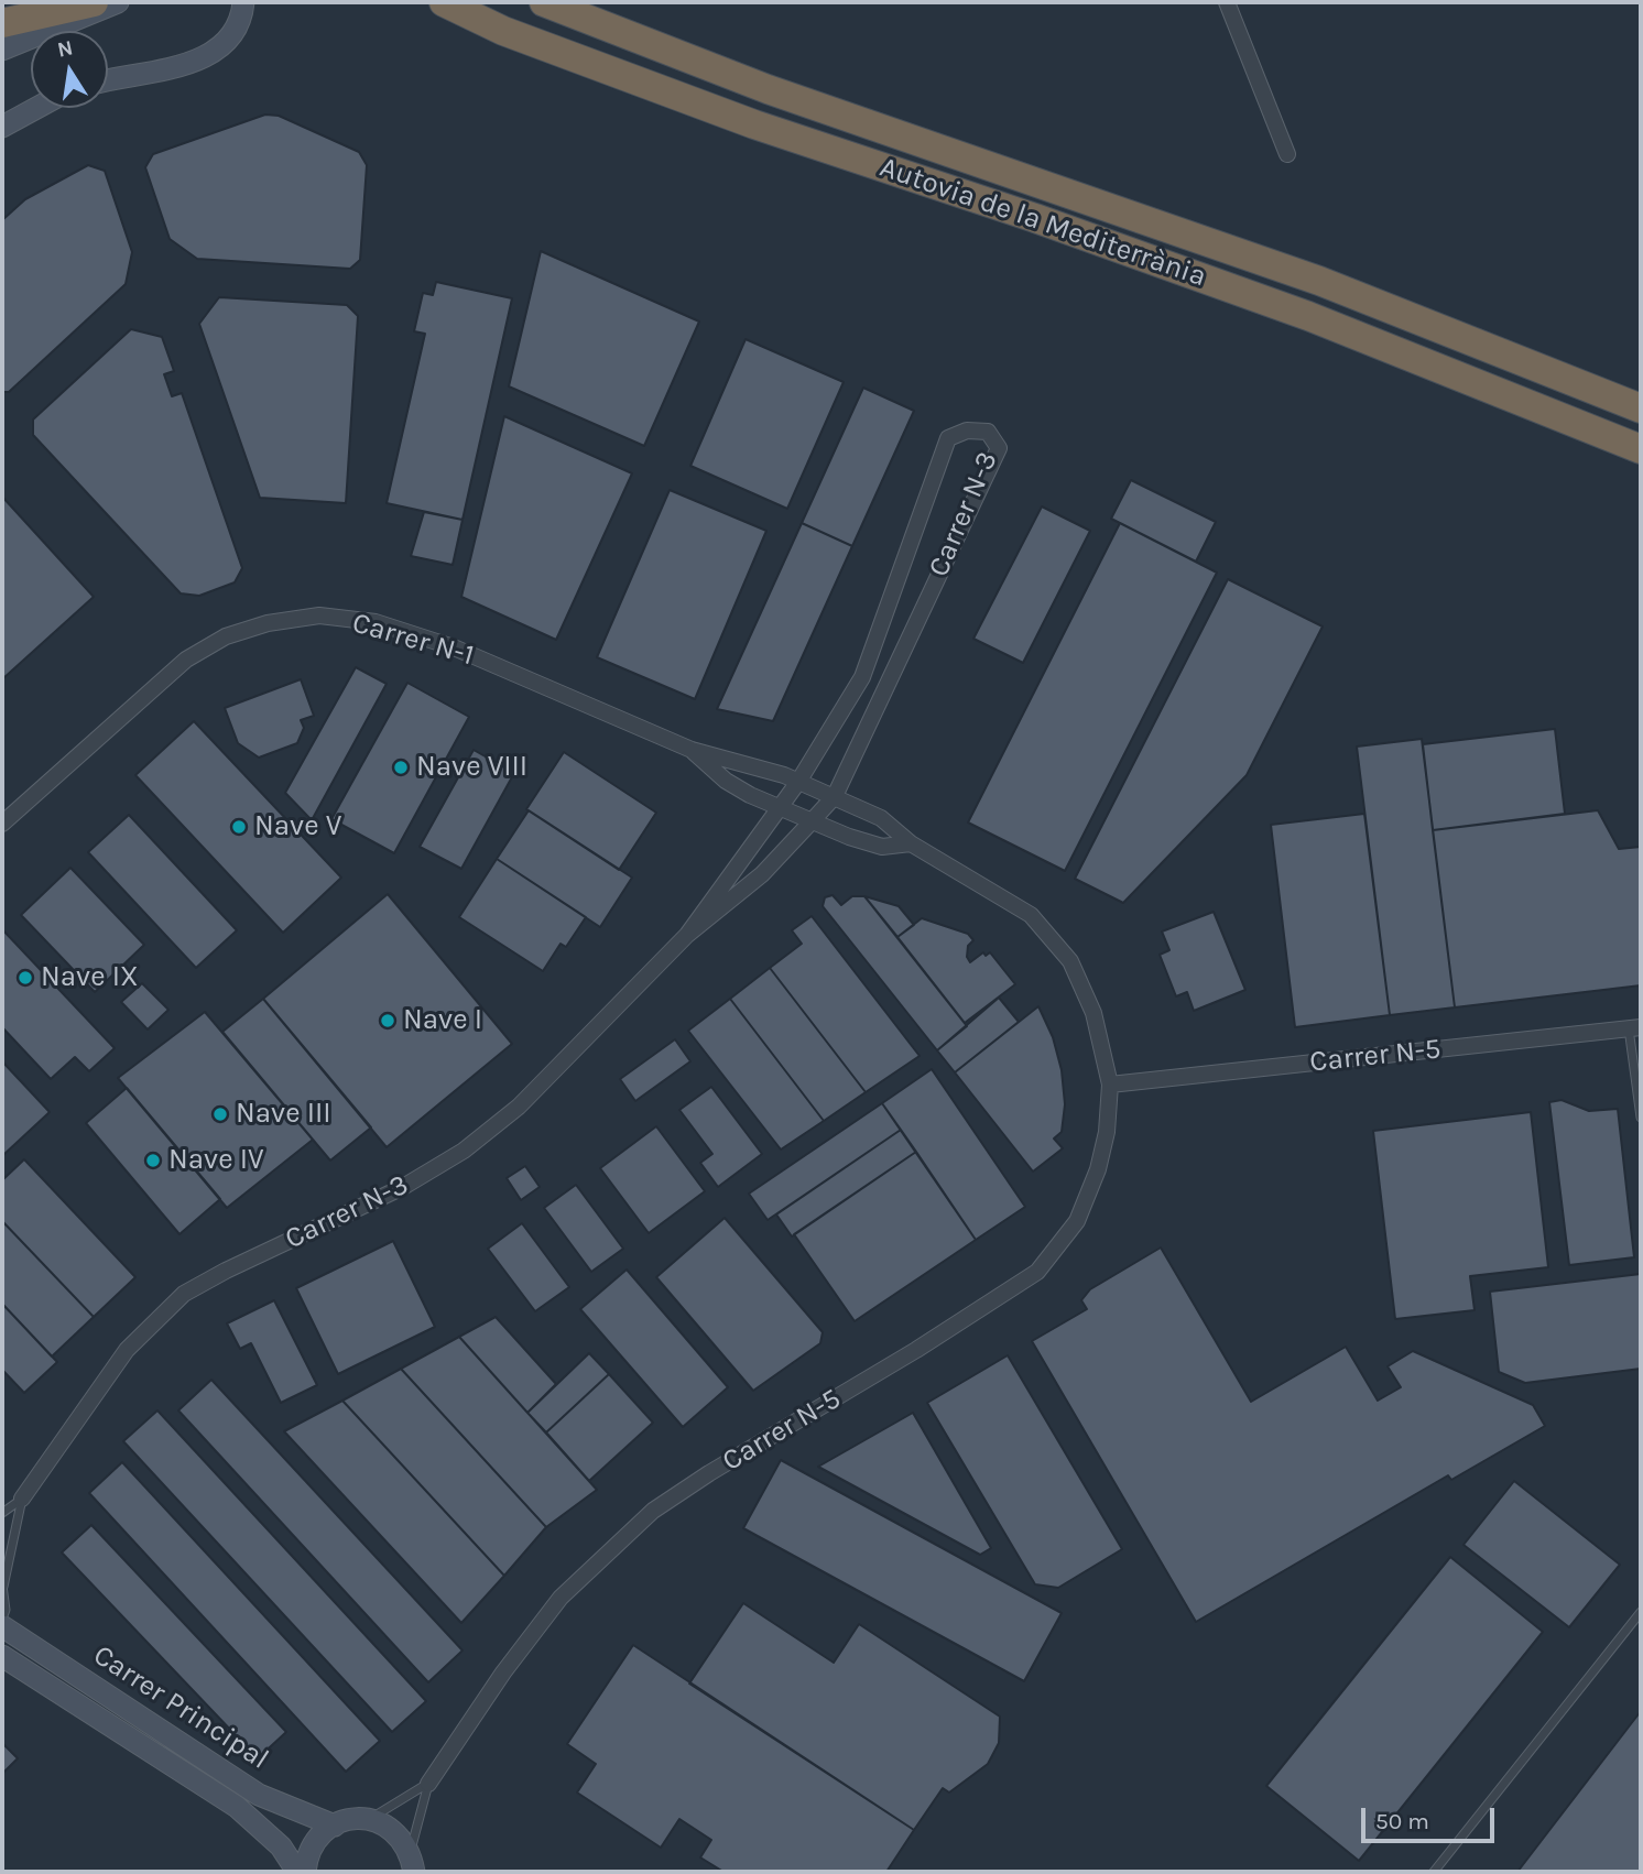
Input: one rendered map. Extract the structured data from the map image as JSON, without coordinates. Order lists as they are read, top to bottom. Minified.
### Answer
{"streets":{"highway":["Autovia de la Mediterrània"],"street":["Carrer N-3","Carrer N-1","Carrer N-5","Carrer Principal"]},"crossings":[["Carrer N-3","Carrer N-1"],["Carrer N-1","Carrer N-5"]],"places":["Nave VIII","Nave V","Nave IX","Nave I","Nave III","Nave IV"],"scale_bar":"50 m","north":"top"}
